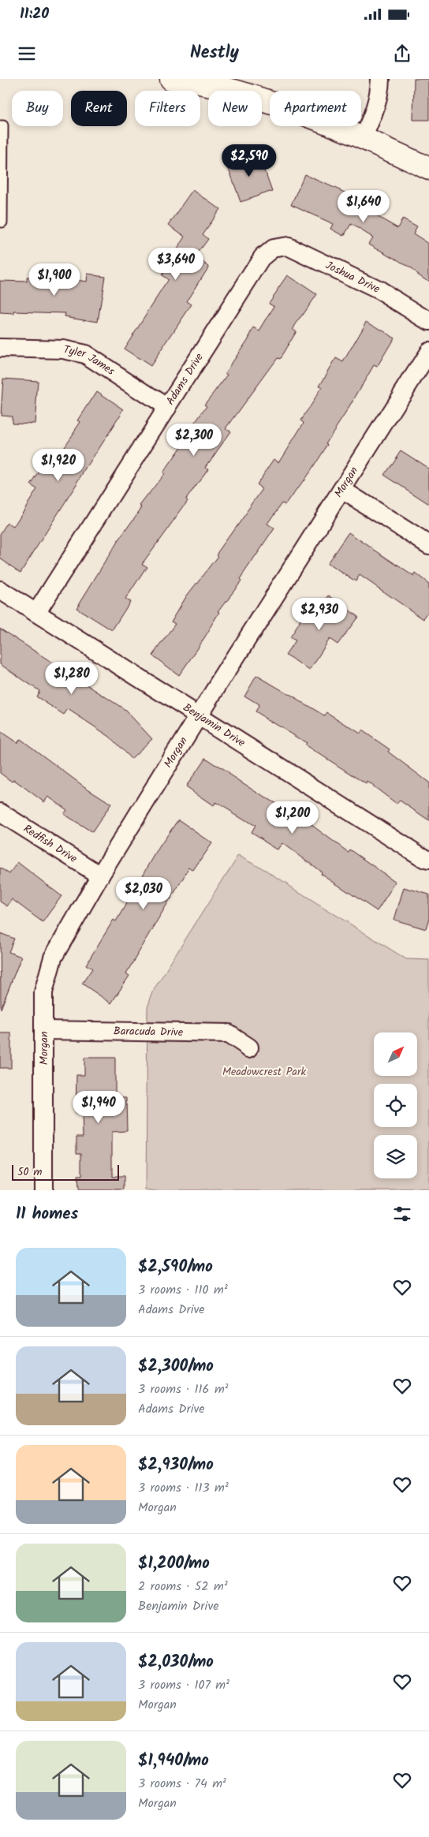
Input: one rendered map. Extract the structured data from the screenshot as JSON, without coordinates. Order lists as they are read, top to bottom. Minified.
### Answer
{"streets":{"street":["Joshua Drive","Tyler James","Adams Drive","Morgan","Benjamin Drive","Redfish Drive","Baracuda Drive"]},"crossings":[["Joshua Drive","Adams Drive"],["Tyler James","Adams Drive"],["Adams Drive","Benjamin Drive"],["Morgan","Benjamin Drive"],["Morgan","Redfish Drive"],["Morgan","Baracuda Drive"]],"parks":["Meadowcrest Park"],"scale_bar":"50 m","north":"top right","page":{"status":"11:20","header":"Nestly","chip":["Buy","Rent","Filters","New","Apartment"],"price":["$2,590","$1,640","$3,640","$1,900","$2,300","$1,920","$2,930","$1,280","$1,200","$2,030","$1,940"],"scale":"50 m","heading":"11 homes","list":[{"name":"$2,590/mo","note":"3 rooms · 110 m² · Adams Drive"},{"name":"$2,300/mo","note":"3 rooms · 116 m² · Adams Drive"},{"name":"$2,930/mo","note":"3 rooms · 113 m² · Morgan"},{"name":"$1,200/mo","note":"2 rooms · 52 m² · Benjamin Drive"},{"name":"$2,030/mo","note":"3 rooms · 107 m² · Morgan"},{"name":"$1,940/mo","note":"3 rooms · 74 m² · Morgan"}]}}
